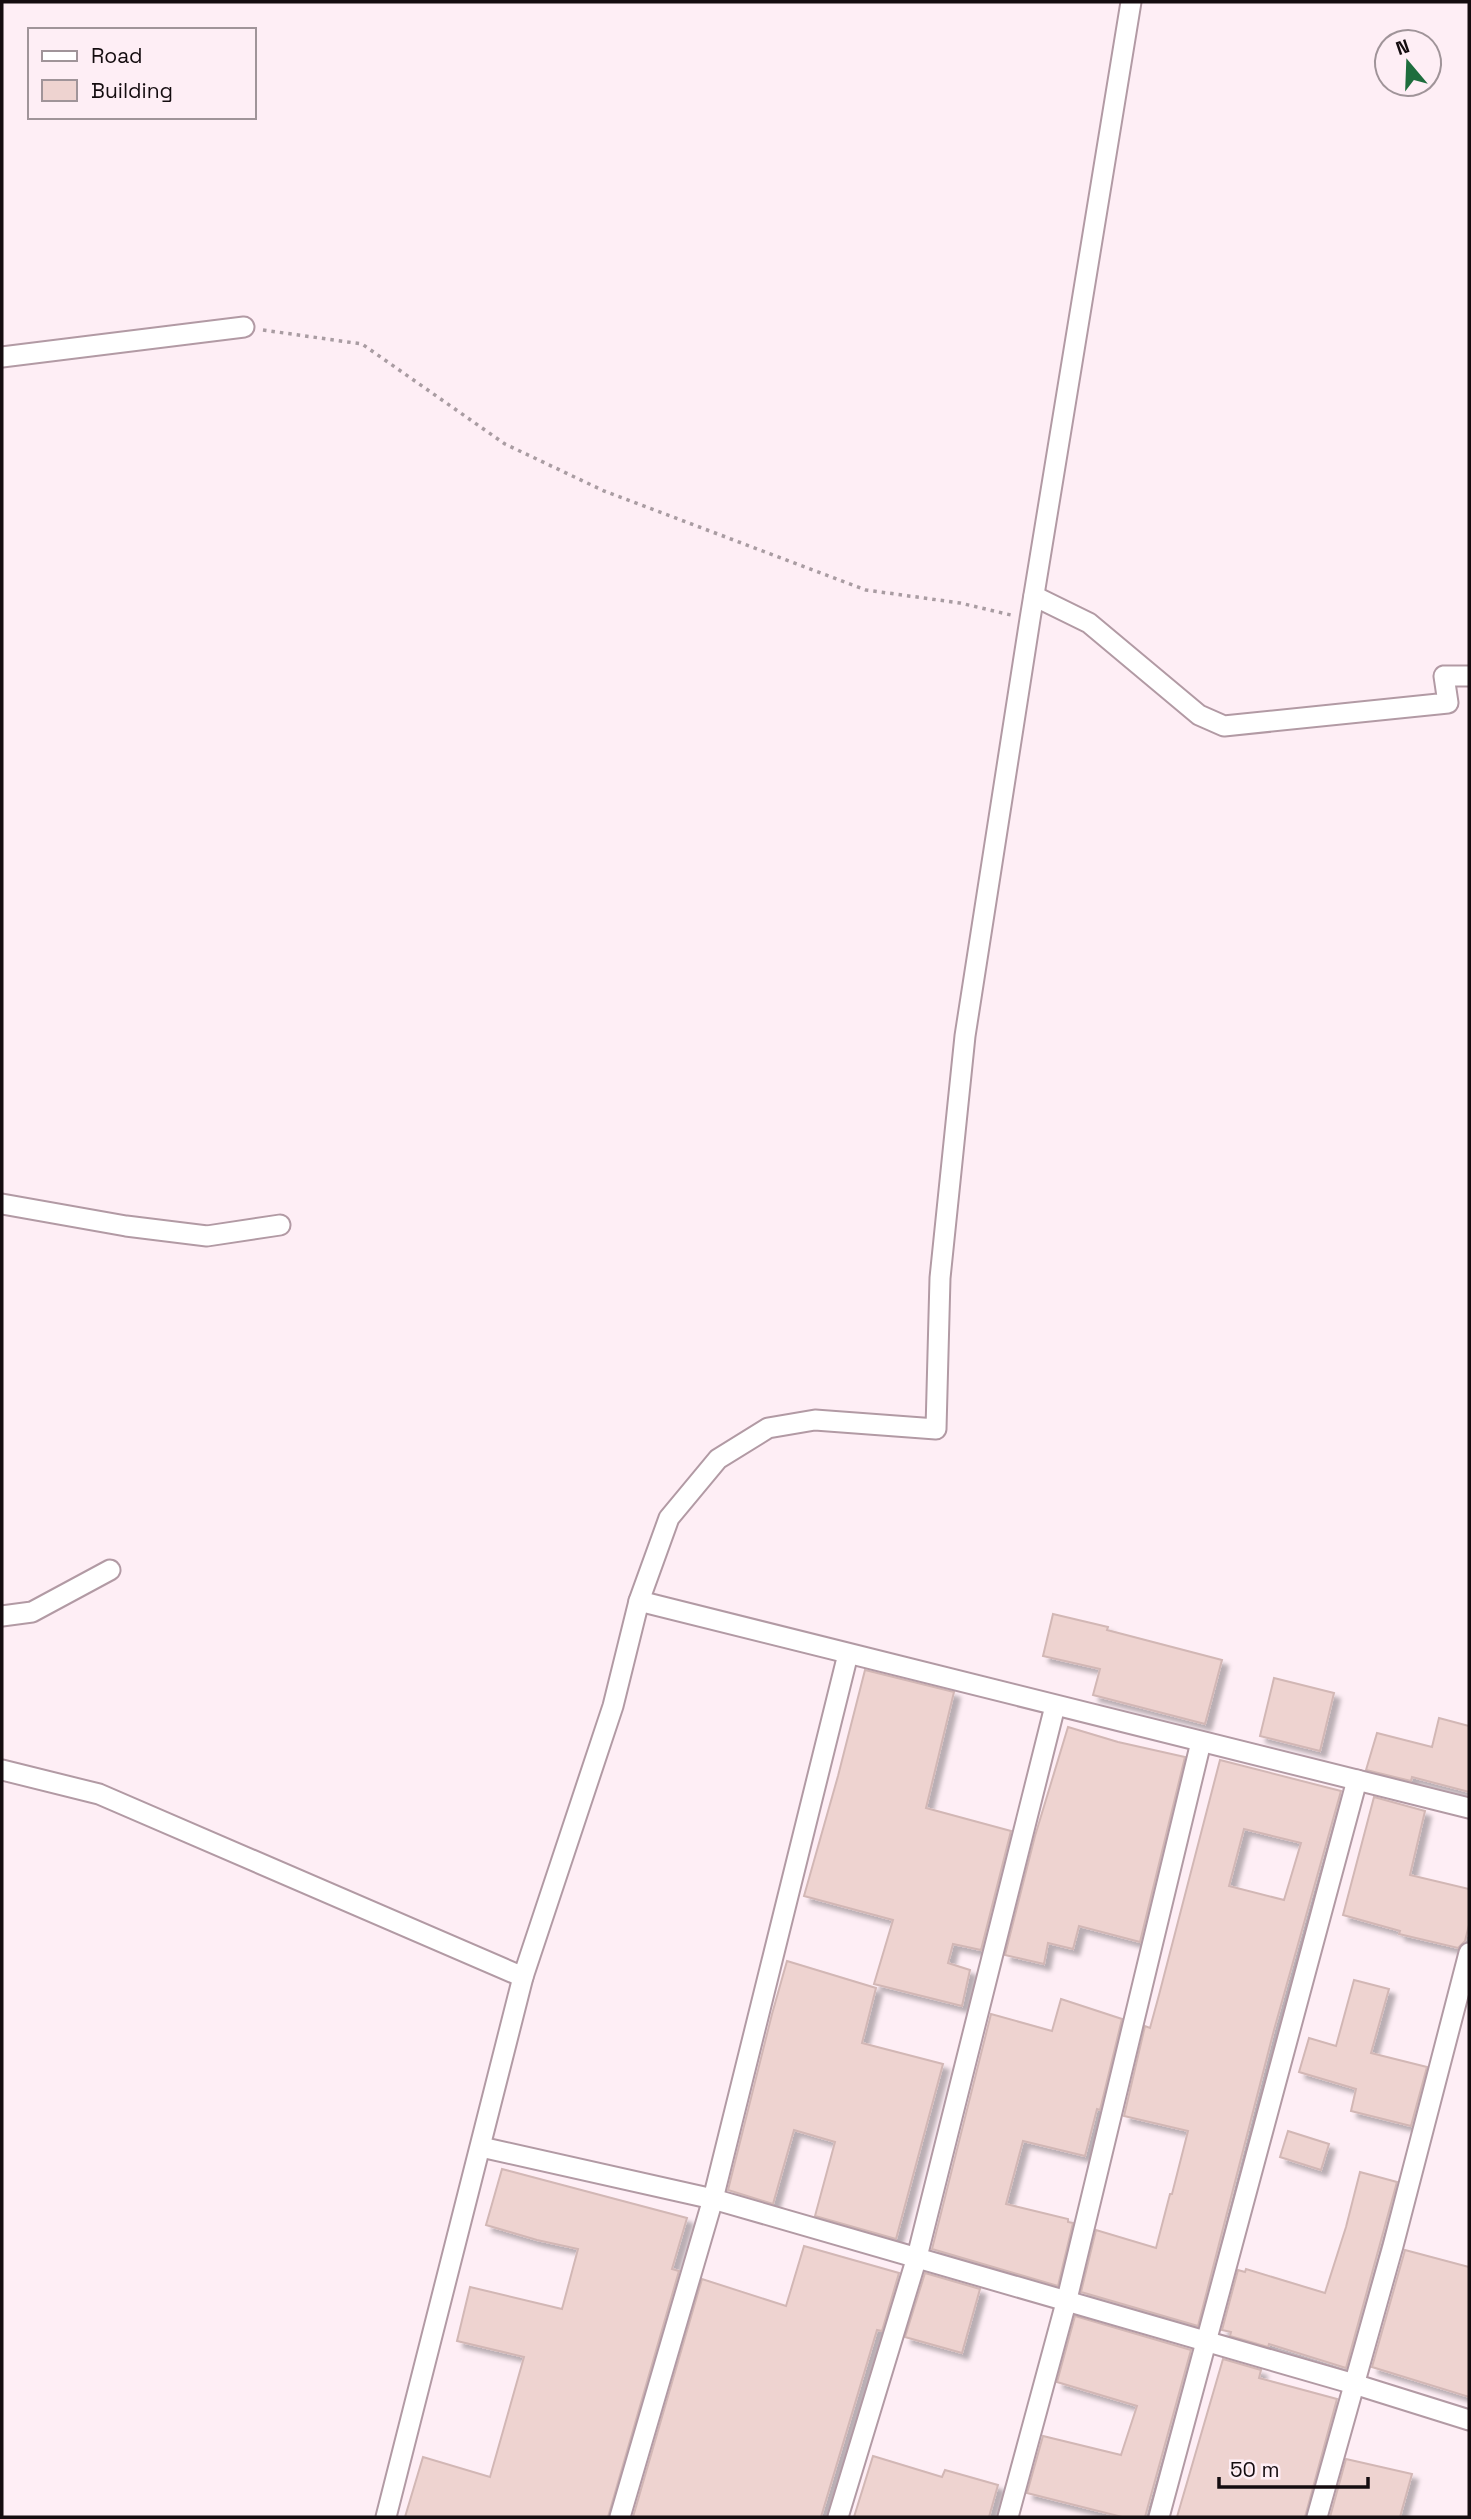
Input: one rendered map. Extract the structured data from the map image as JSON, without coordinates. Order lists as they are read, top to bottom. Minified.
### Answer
{"legend":["Road","Building"],"scale_bar":"50 m","north":"top"}
